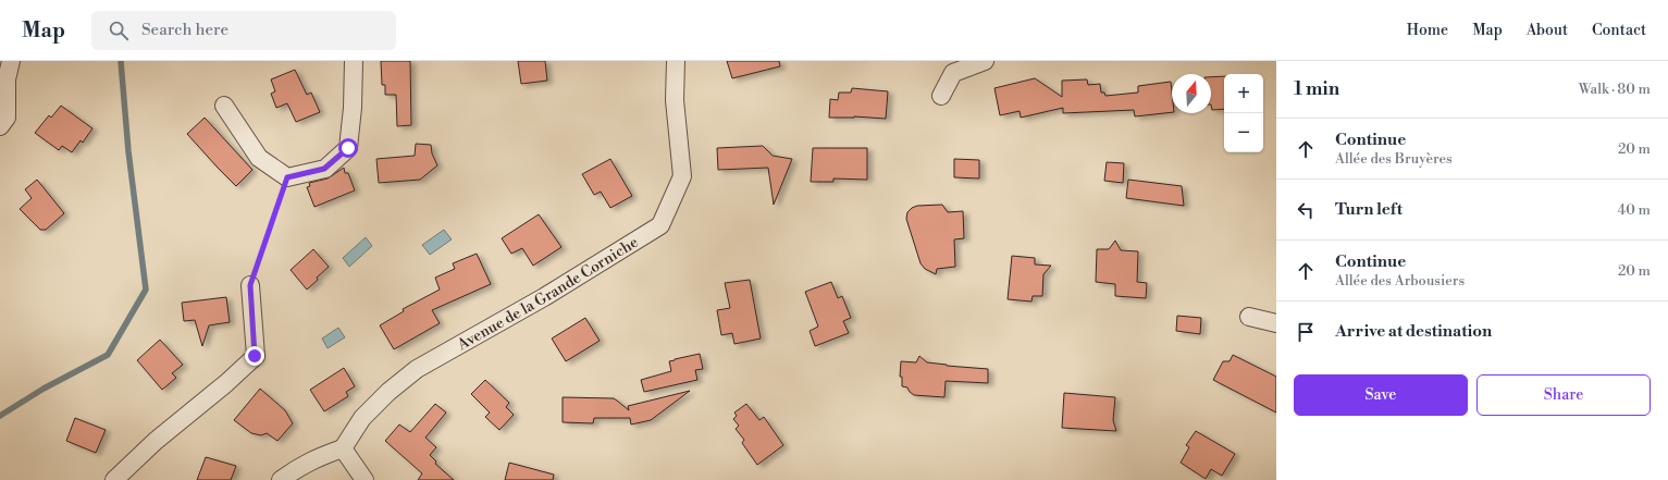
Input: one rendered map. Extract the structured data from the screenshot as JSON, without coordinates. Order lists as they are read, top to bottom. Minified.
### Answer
{"streets":{"street":["Avenue de la Grande Corniche"]},"north":"top","page":{"header":"Map","search":"Search here","nav":["Home","Map","About","Contact"],"heading":["1 min","Walk · 80 m"],"map_buttons":["+","−"],"list":[["Continue","Allée des Bruyères","20 m"],["Turn left","40 m"],["Continue","Allée des Arbousiers","20 m"],"Arrive at destination"],"buttons":["Save","Share"]}}
